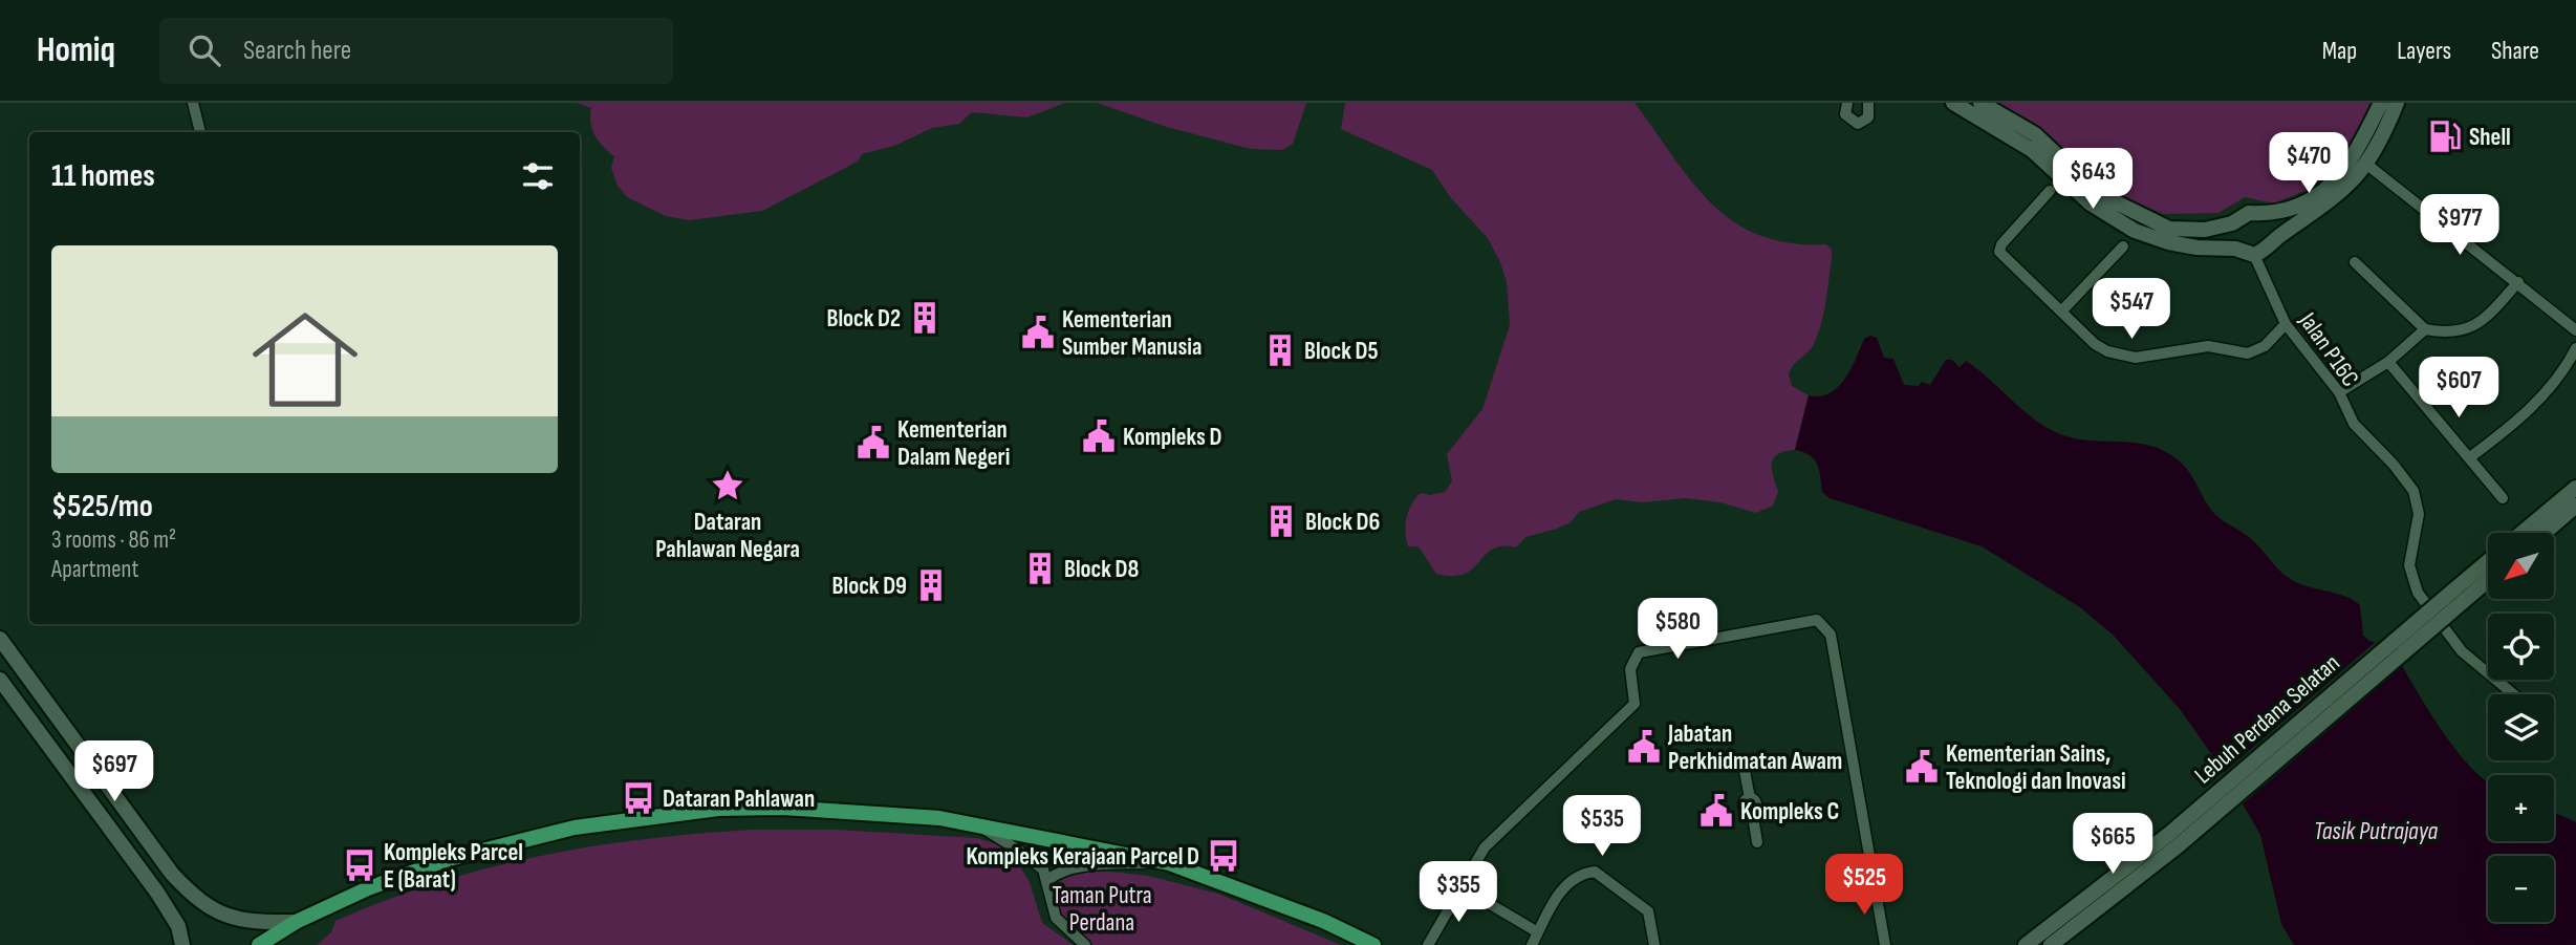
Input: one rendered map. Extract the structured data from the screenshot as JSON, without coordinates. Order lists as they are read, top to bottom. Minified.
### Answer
{"streets":{"main road":["Lebuh Perdana Selatan"],"street":["Jalan P16C"]},"water":["Tasik Putrajaya"],"parks":["Taman Putra Perdana"],"places":{"fuel station":["Shell"],"building":["Block D2","Block D5","Block D6","Block D8","Block D9"],"public building":["Kementerian Sumber Manusia","Kompleks D","Kementerian Dalam Negeri","Jabatan Perkhidmatan Awam","Kementerian Sains, Teknologi dan Inovasi","Kompleks C"],"place":["Dataran Pahlawan Negara"],"bus stop":["Dataran Pahlawan","Kompleks Kerajaan Parcel D","Kompleks Parcel E (Barat)"]},"north":"bottom left","page":{"header":"Homiq","search":"Search here","nav":["Map","Layers","Share"],"price":["$470","$643","$977","$547","$607","$580","$697","$535","$665","$525","$355"],"heading":"11 homes","list":[{"name":"$525/mo","note":"3 rooms · 86 m² · Apartment"}],"map_buttons":["+","−"]}}
